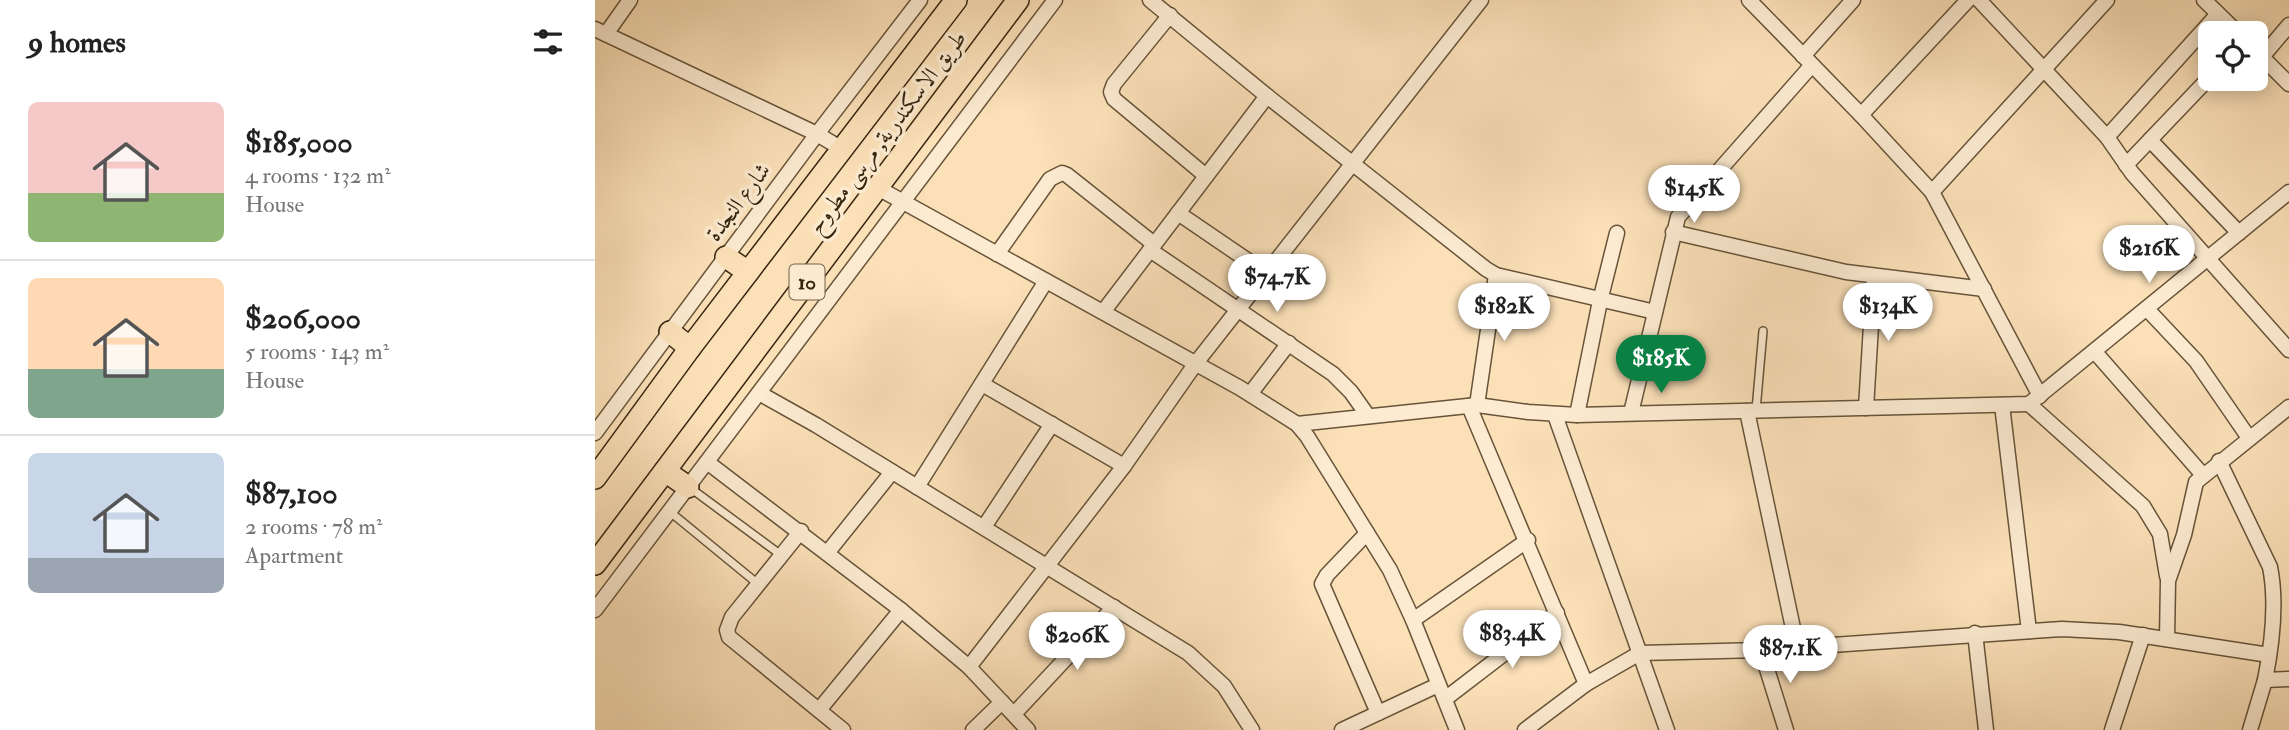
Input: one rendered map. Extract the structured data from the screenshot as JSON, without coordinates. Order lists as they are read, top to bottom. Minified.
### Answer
{"streets":{"main road":["طريق الاسكندرية, مرسى مطروح","10"],"street":["شارع النجدة"]},"page":{"heading":"9 homes","list":[{"name":"$185,000","note":"4 rooms · 132 m² · House"},{"name":"$206,000","note":"5 rooms · 143 m² · House"},{"name":"$87,100","note":"2 rooms · 78 m² · Apartment"}],"price":["$145K","$216K","$74.7K","$182K","$134K","$185K","$83.4K","$206K","$87.1K"]}}
